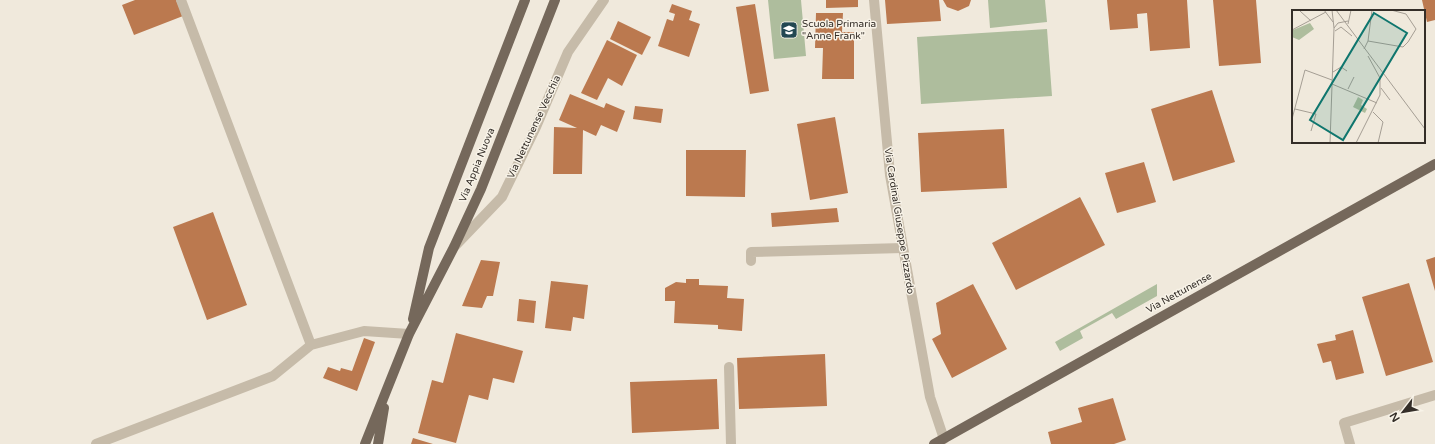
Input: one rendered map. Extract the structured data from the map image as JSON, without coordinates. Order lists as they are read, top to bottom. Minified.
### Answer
{"streets":{"main road":["Via Appia Nuova","Via Nettunense"],"street":["Via Nettunense Vecchia","Via Cardinal Giuseppe Pizzardo"]},"crossings":[["Via Nettunense Vecchia","Via Appia Nuova"],["Via Cardinal Giuseppe Pizzardo","Via Nettunense"]],"places":{"school or university":["Scuola Primaria \"Anne Frank\""]},"north":"bottom left"}
